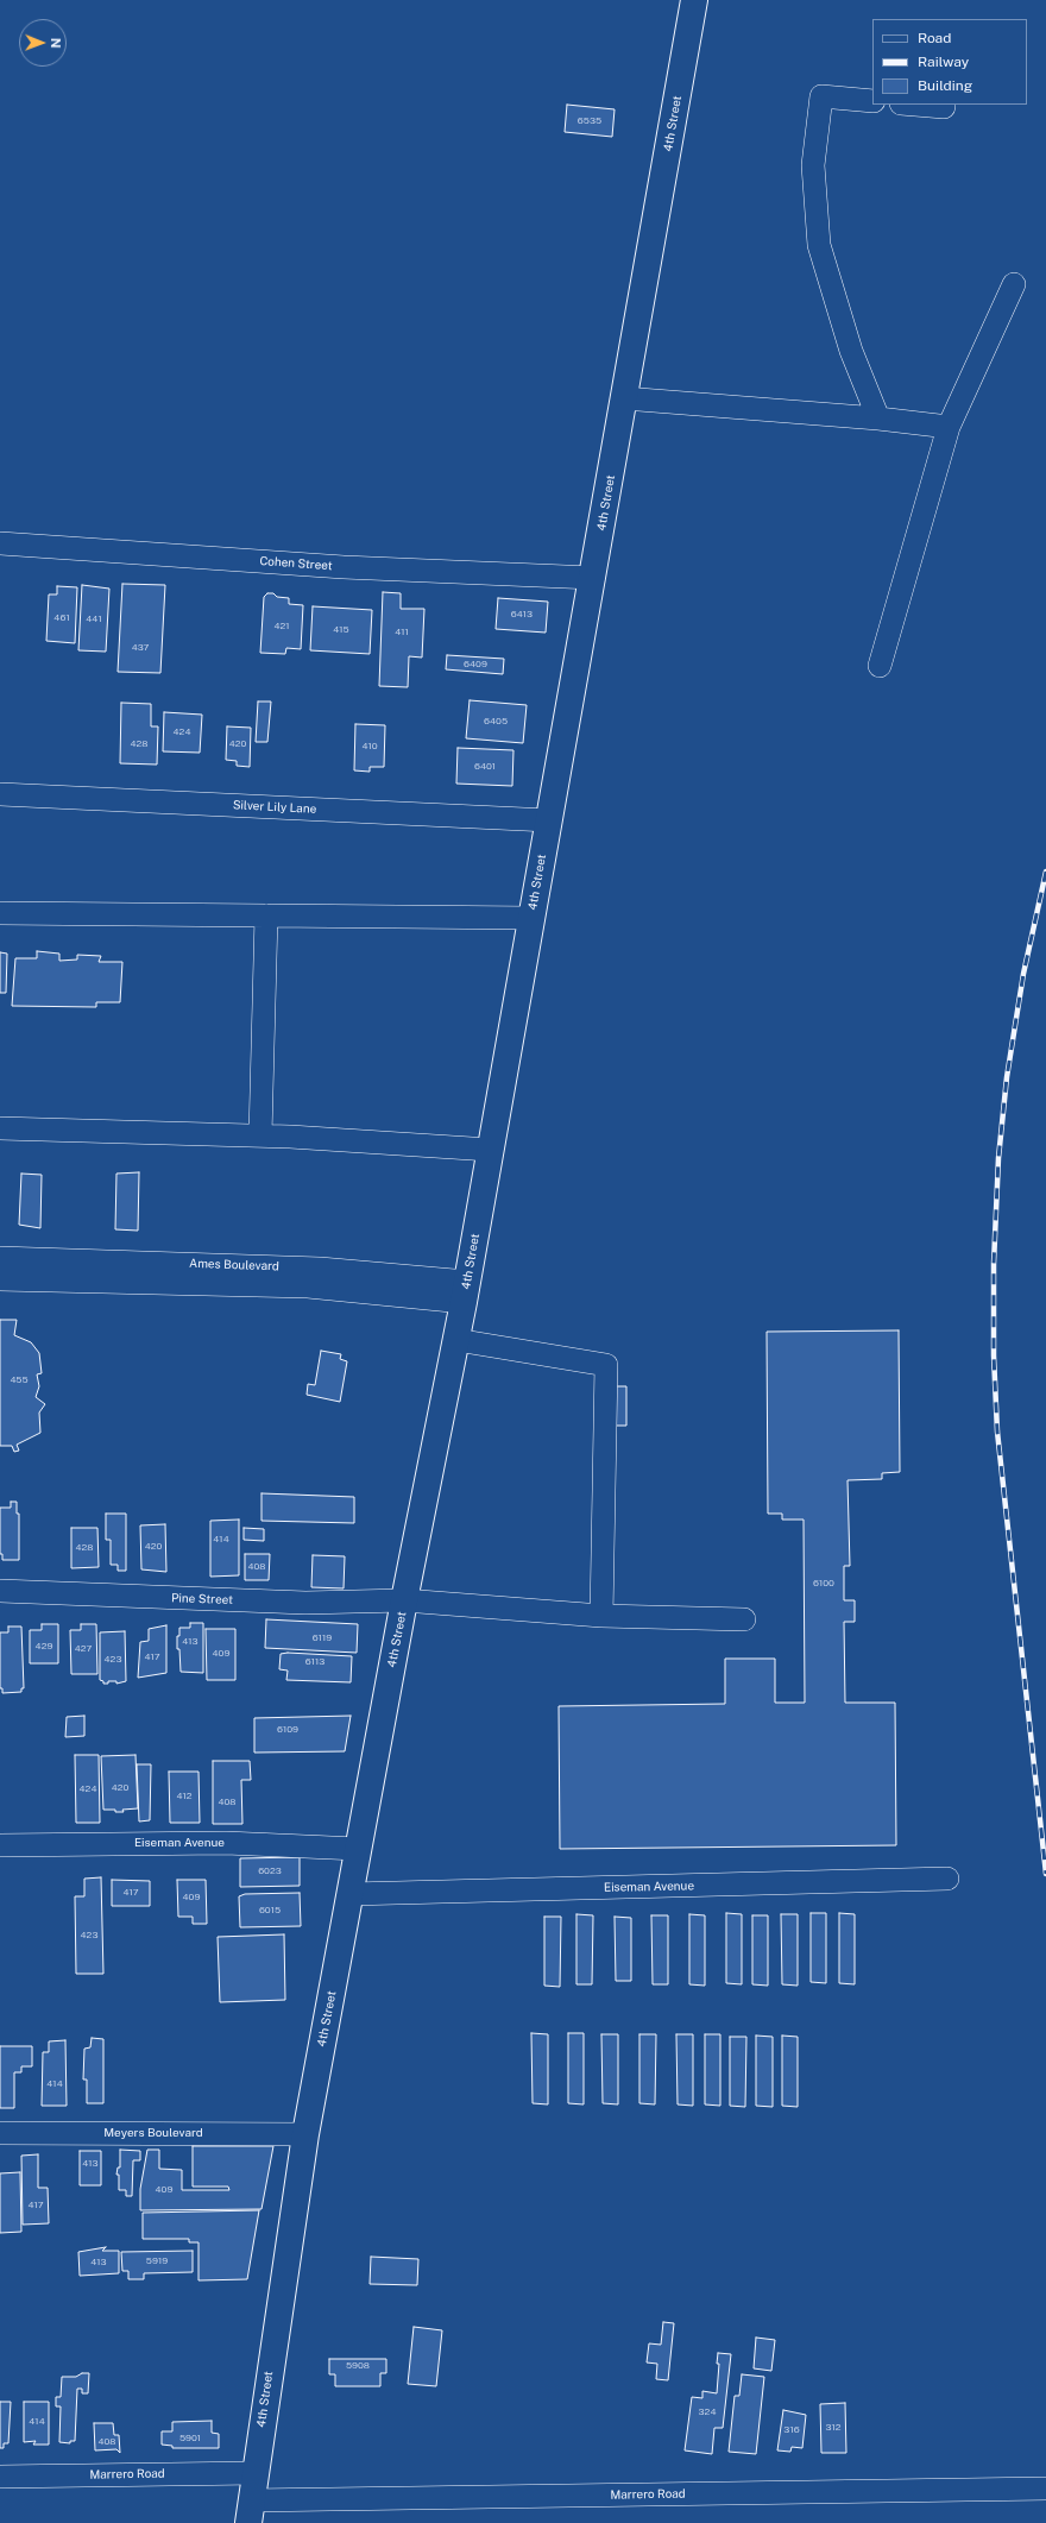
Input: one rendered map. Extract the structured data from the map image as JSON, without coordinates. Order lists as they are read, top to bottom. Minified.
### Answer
{"streets":{"main road":["4th Street"],"street":["Cohen Street","Silver Lily Lane","Ames Boulevard","Pine Street","Eiseman Avenue","Meyers Boulevard","Marrero Road"]},"crossings":[["4th Street","Cohen Street"],["4th Street","Silver Lily Lane"],["4th Street","Ames Boulevard"],["4th Street","Pine Street"],["4th Street","Eiseman Avenue"],["4th Street","Meyers Boulevard"],["4th Street","Marrero Road"]],"house_numbers":["6535","6413","461","441","421","415","411","437","6409","6405","424","428","420","410","6401","455","414","420","428","408","6100","6119","413","429","427","409","417","423","6113","6109","420","424","412","408","6023","417","409","6015","423","414","413","409","417","5919","413","5908","324","414","312","316","5901","408"],"legend":["Road","Railway","Building"],"north":"right"}
